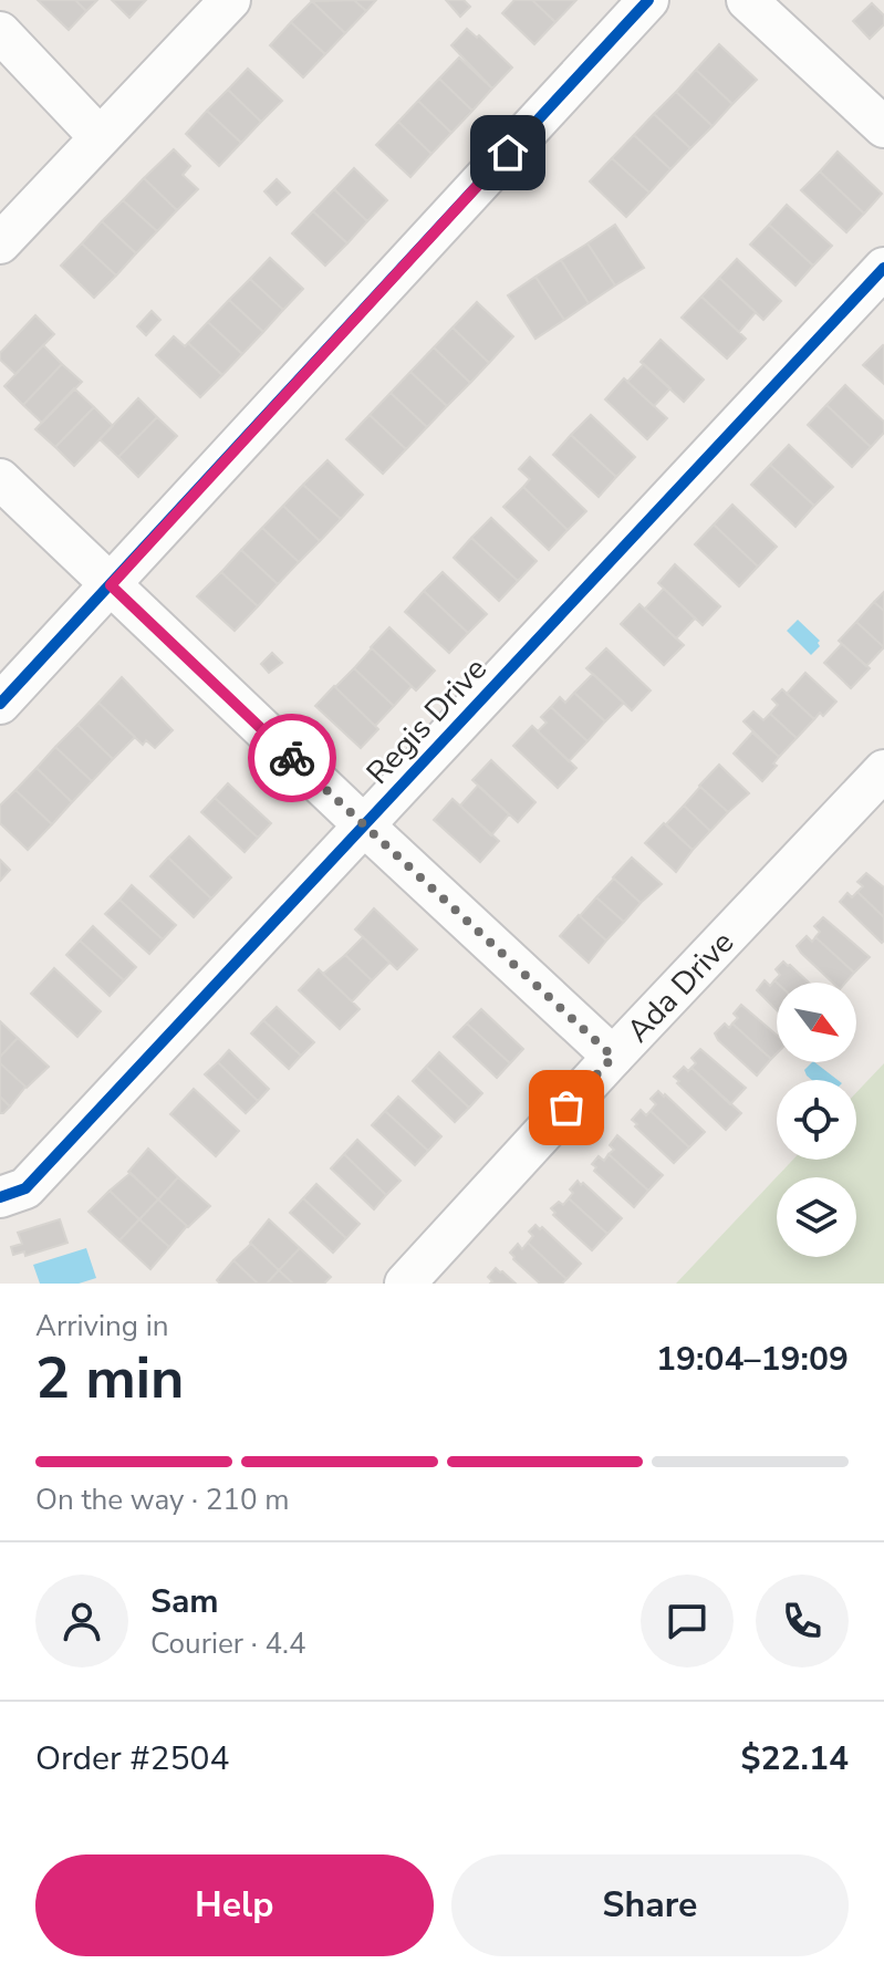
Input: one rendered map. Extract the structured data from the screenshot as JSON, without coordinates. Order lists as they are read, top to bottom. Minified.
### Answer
{"streets":{"street":["Regis Drive","Ada Drive"]},"north":"bottom right","page":{"heading":["2 min","Arriving in","19:04–19:09"],"panel":["Sam","Courier · 4.4","Order #2504","$22.14"],"bar":"On the way · 210 m","buttons":["Help","Share"]}}
